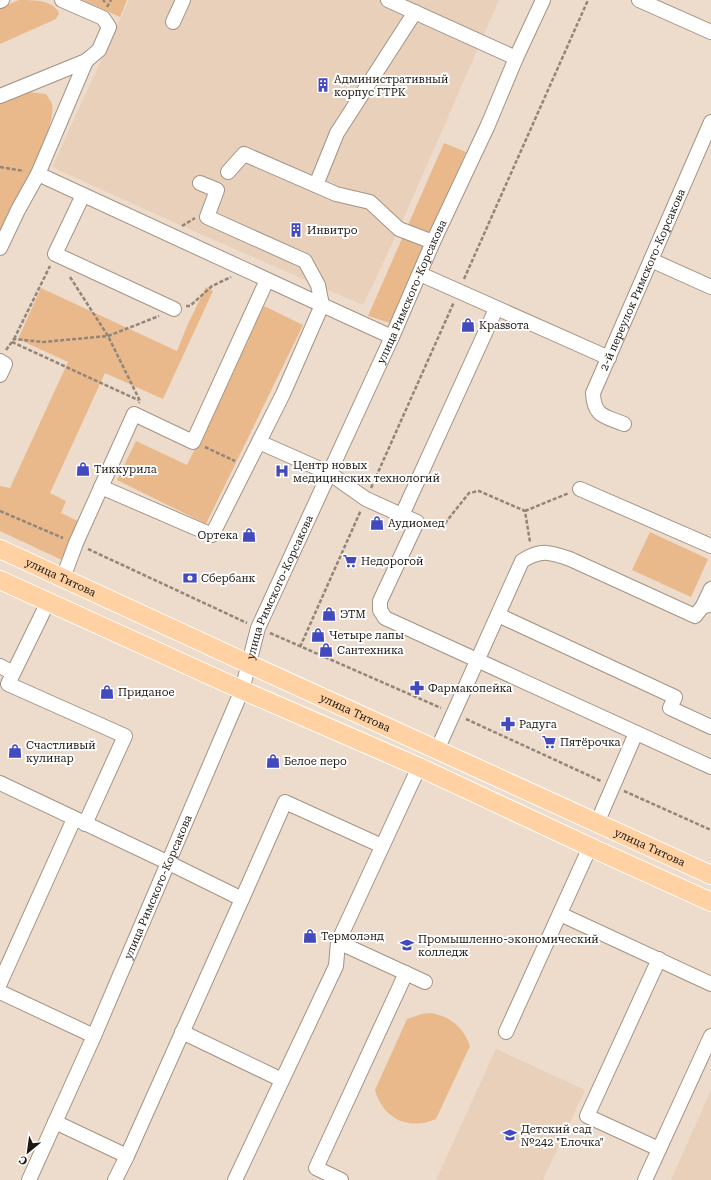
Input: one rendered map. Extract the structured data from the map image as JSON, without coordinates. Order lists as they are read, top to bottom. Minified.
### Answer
{"streets":{"main road":["улица Титова"],"street":["2-й переулок Римского-Корсакова","улица Римского-Корсакова"]},"crossings":[["улица Римского-Корсакова","улица Титова"]],"places":{"building":["Административный корпус ГТРК","Инвитро"],"shop":["Краssота","Тиккурила","Аудиомед","Ортека","ЭТМ","Четыре лапы","Сантехника","Приданое","Счастливый кулинар","Белое перо","Термолэнд"],"hospital":["Центр новых медицинских технологий"],"supermarket":["Недорогой","Пятёрочка"],"bank":["Сбербанк"],"pharmacy":["Фармакопейка","Радуга"],"school or university":["Промышленно-экономический колледж","Детский сад №242 \"Елочка\""]},"north":"bottom left"}
